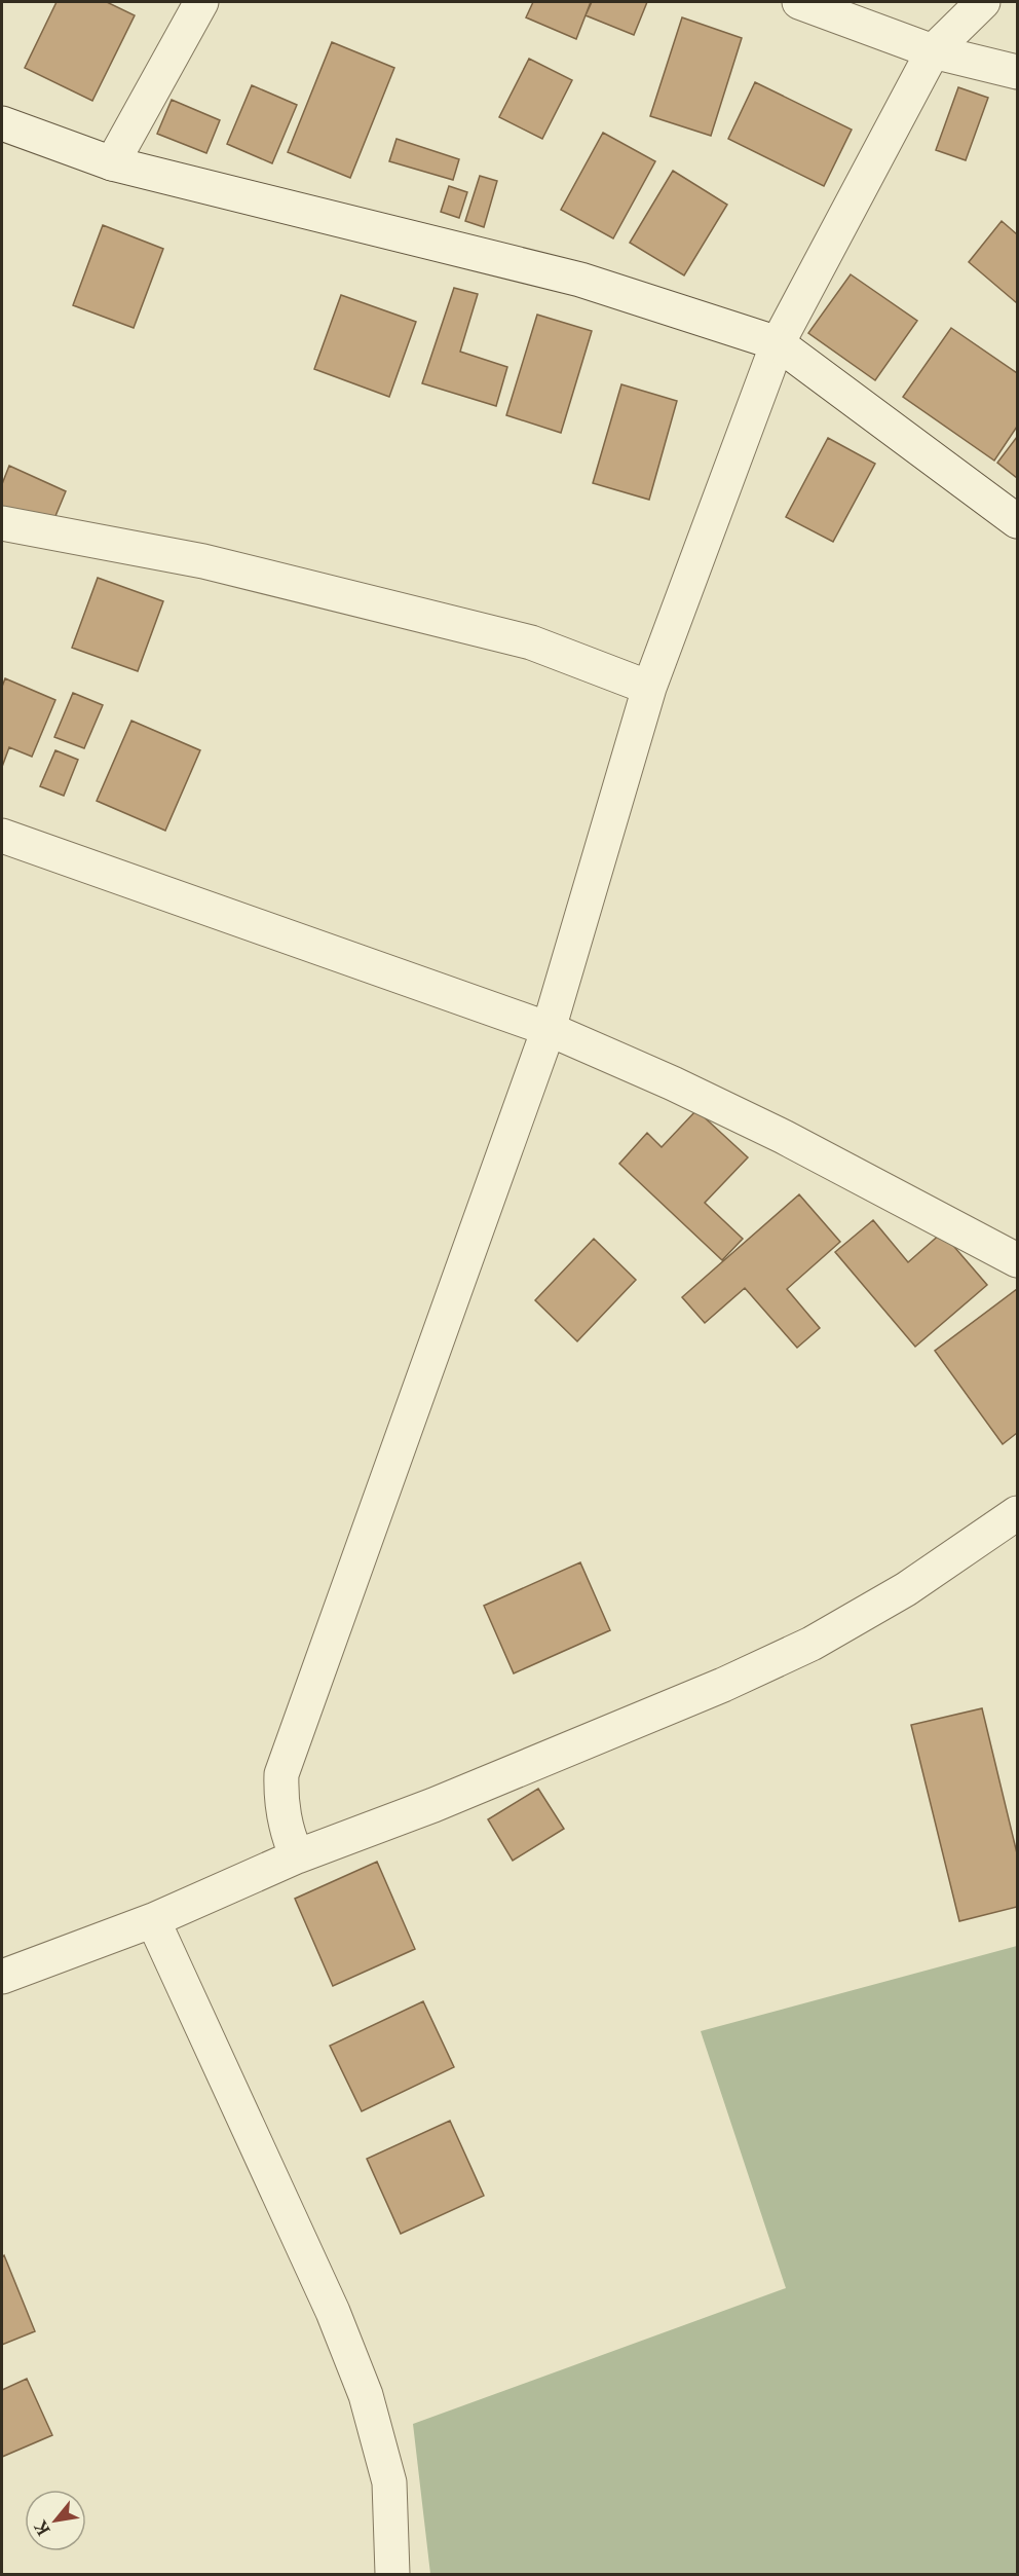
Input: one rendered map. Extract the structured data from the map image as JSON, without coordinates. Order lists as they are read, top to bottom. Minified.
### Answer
{"north":"bottom left"}
